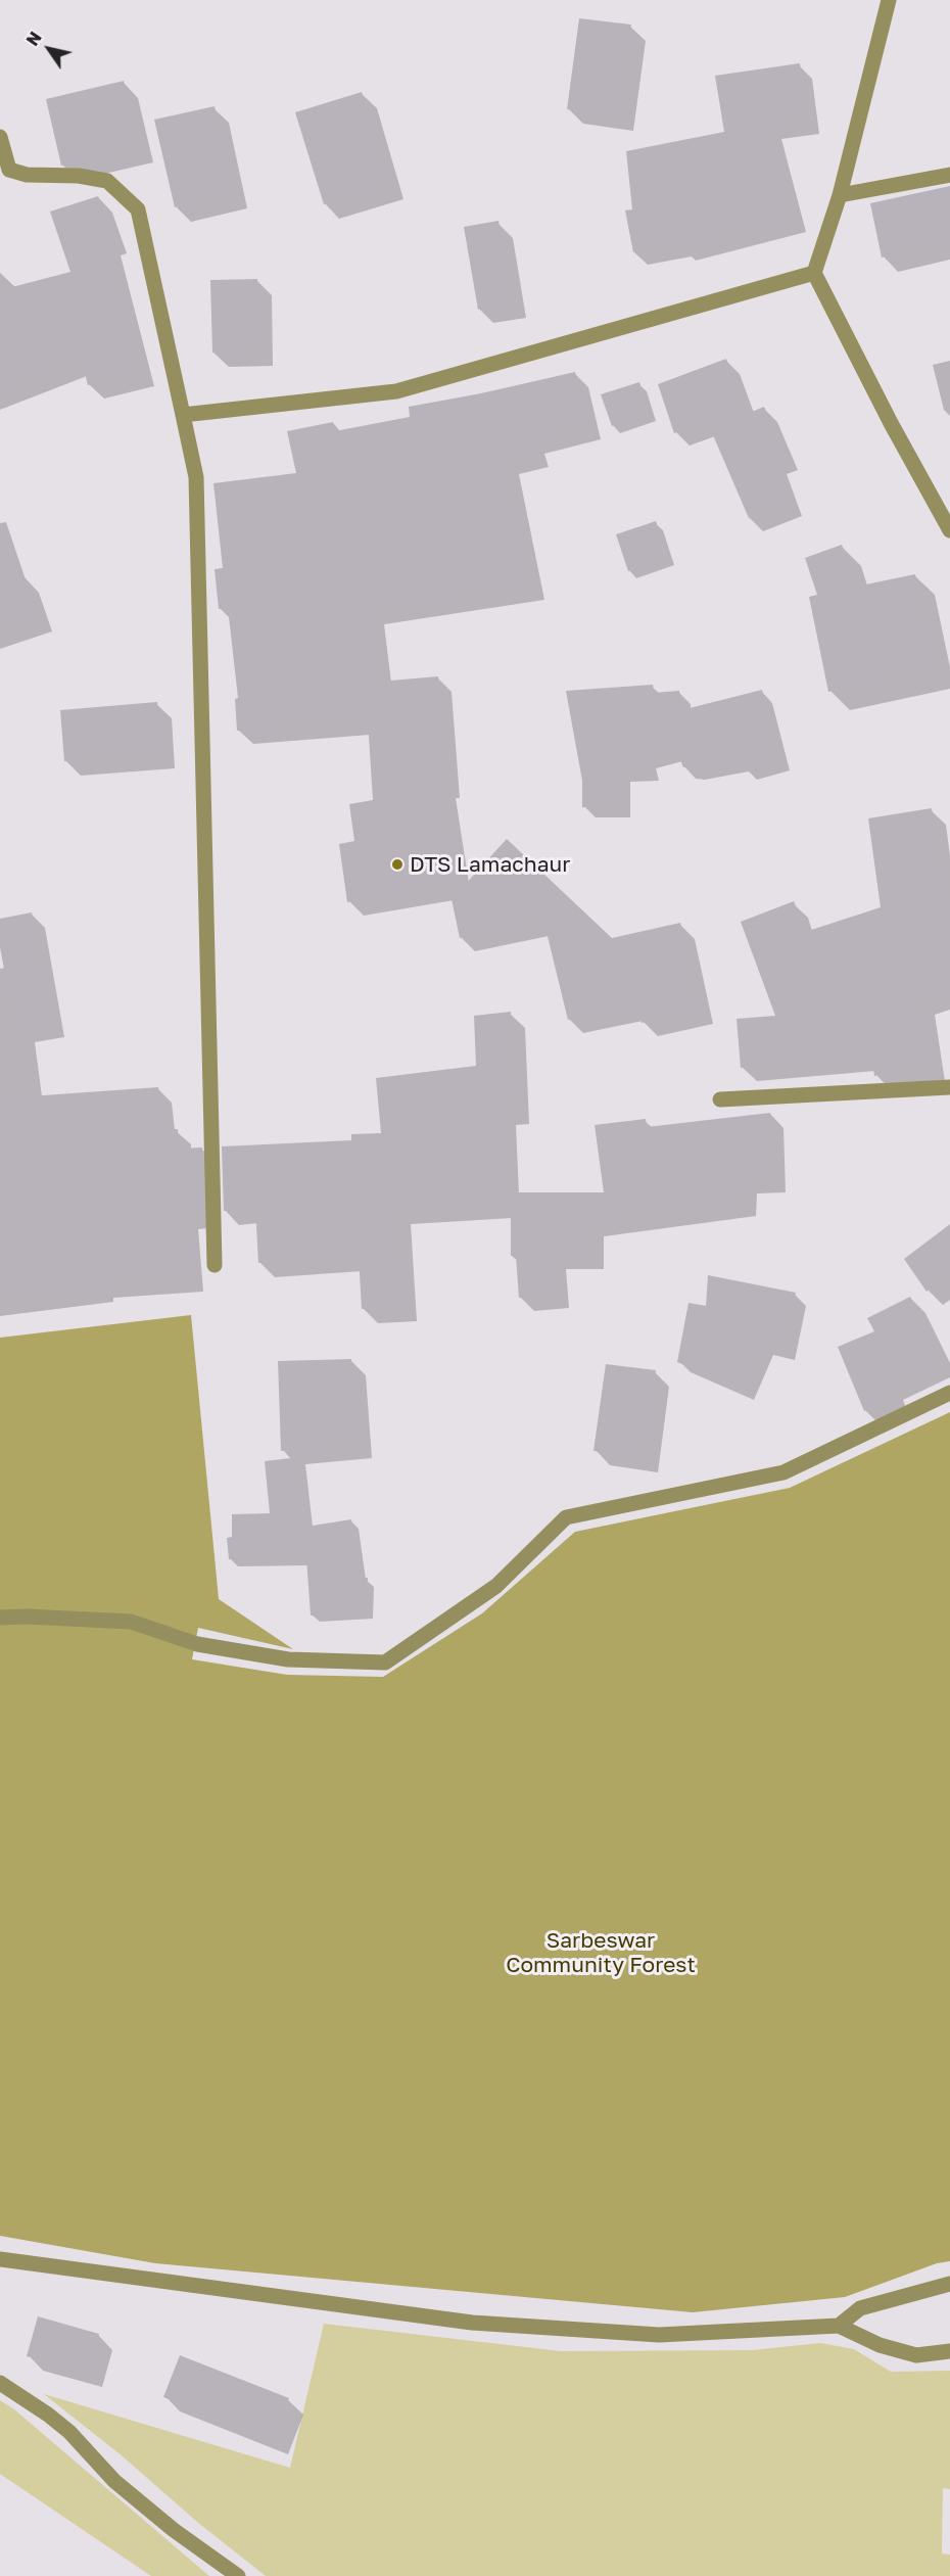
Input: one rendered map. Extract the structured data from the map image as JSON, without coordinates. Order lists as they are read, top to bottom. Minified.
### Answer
{"parks":["Sarbeswar Community Forest"],"places":["DTS Lamachaur"],"north":"top left"}
